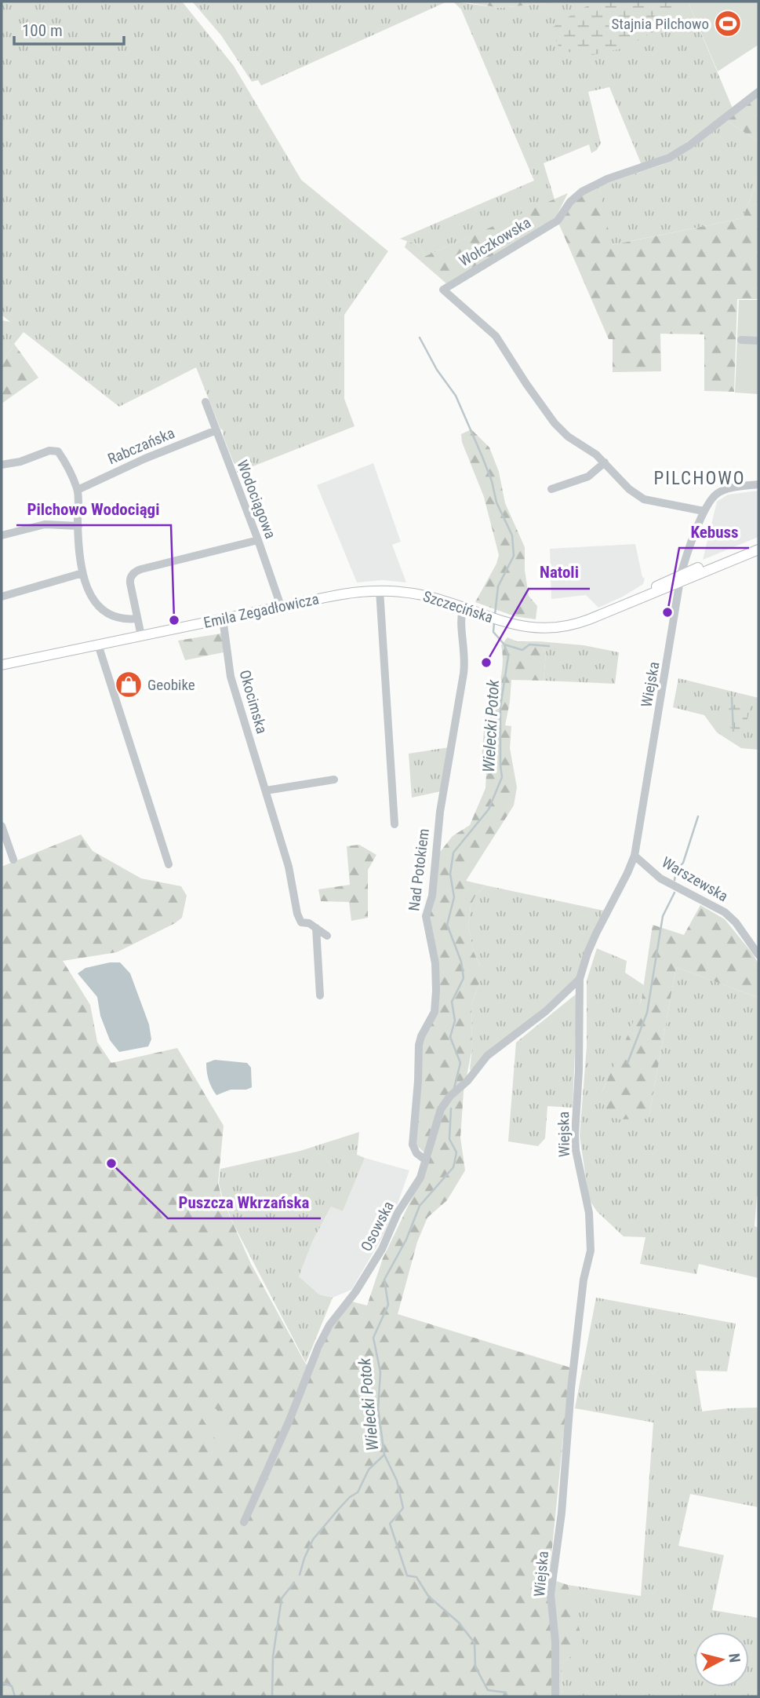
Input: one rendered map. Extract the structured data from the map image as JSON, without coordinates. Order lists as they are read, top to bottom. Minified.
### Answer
{"streets":{"main road":["Szczecińska","Emila Zegadłowicza"],"street":["Wołczkowska","Rabczańska","Wodociągowa","Wiejska","Okocimska","Nad Potokiem","Warszewska","Osowska"]},"crossings":[["Wołczkowska","Wiejska"],["Rabczańska","Wodociągowa"],["Wodociągowa","Emila Zegadłowicza"],["Szczecińska","Emila Zegadłowicza"],["Szczecińska","Wiejska"],["Szczecińska","Nad Potokiem"],["Emila Zegadłowicza","Okocimska"],["Wiejska","Warszewska"],["Wiejska","Osowska"],["Nad Potokiem","Osowska"]],"districts":["PILCHOWO"],"water":["Wielecki Potok"],"places":{"sports":["Stajnia Pilchowo"],"other":["Kebuss","Pilchowo Wodociągi","Natoli","Puszcza Wkrzańska"],"shop":["Geobike"]},"scale_bar":"100 m","north":"right"}
